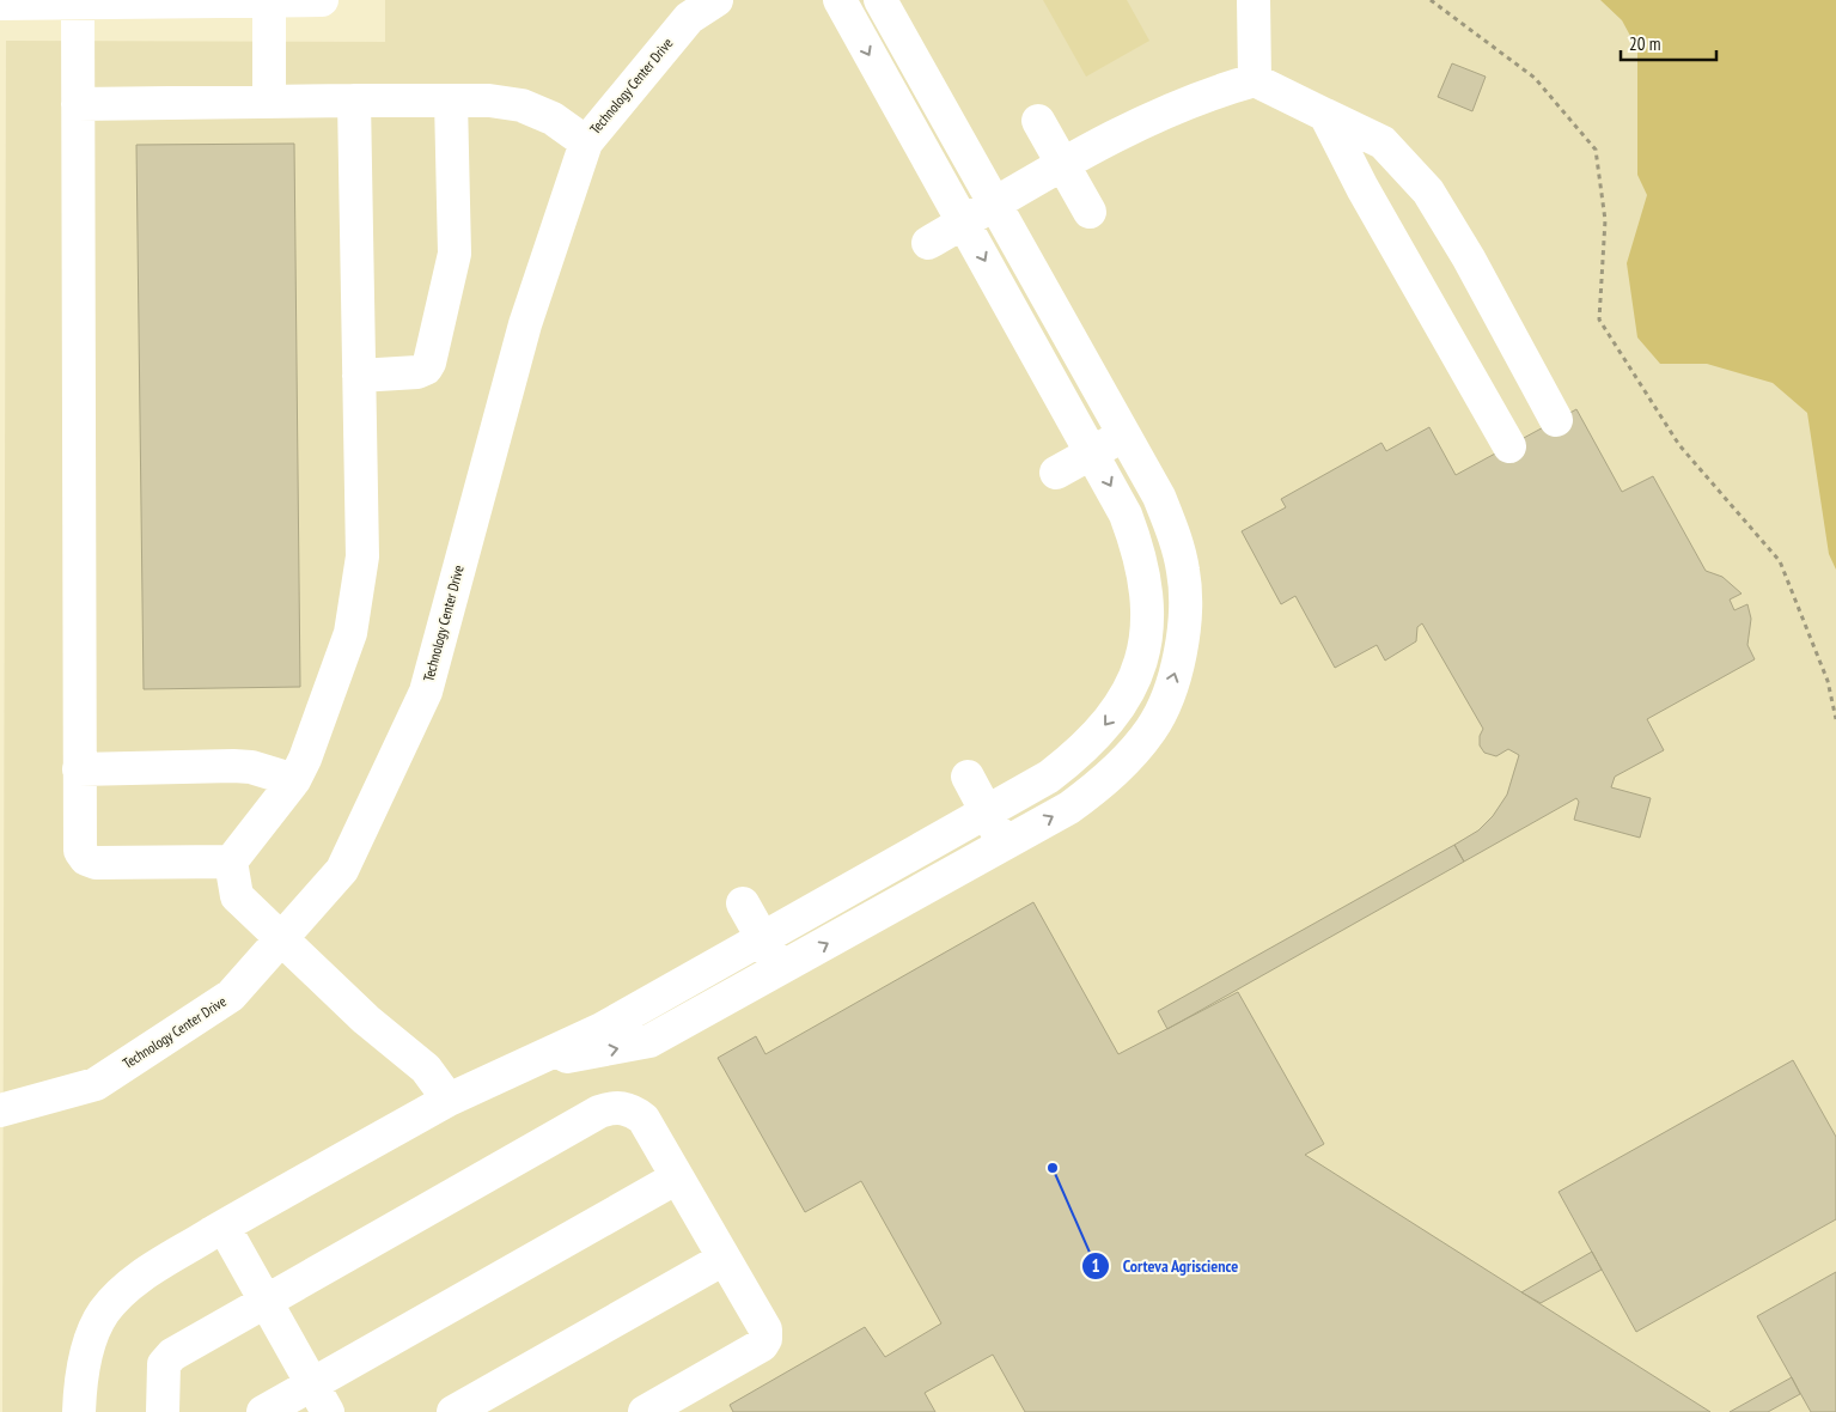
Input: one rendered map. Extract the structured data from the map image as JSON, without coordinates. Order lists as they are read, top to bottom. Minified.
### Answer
{"streets":{"street":["Technology Center Drive"]},"places":["Corteva Agriscience"],"scale_bar":"20 m"}
